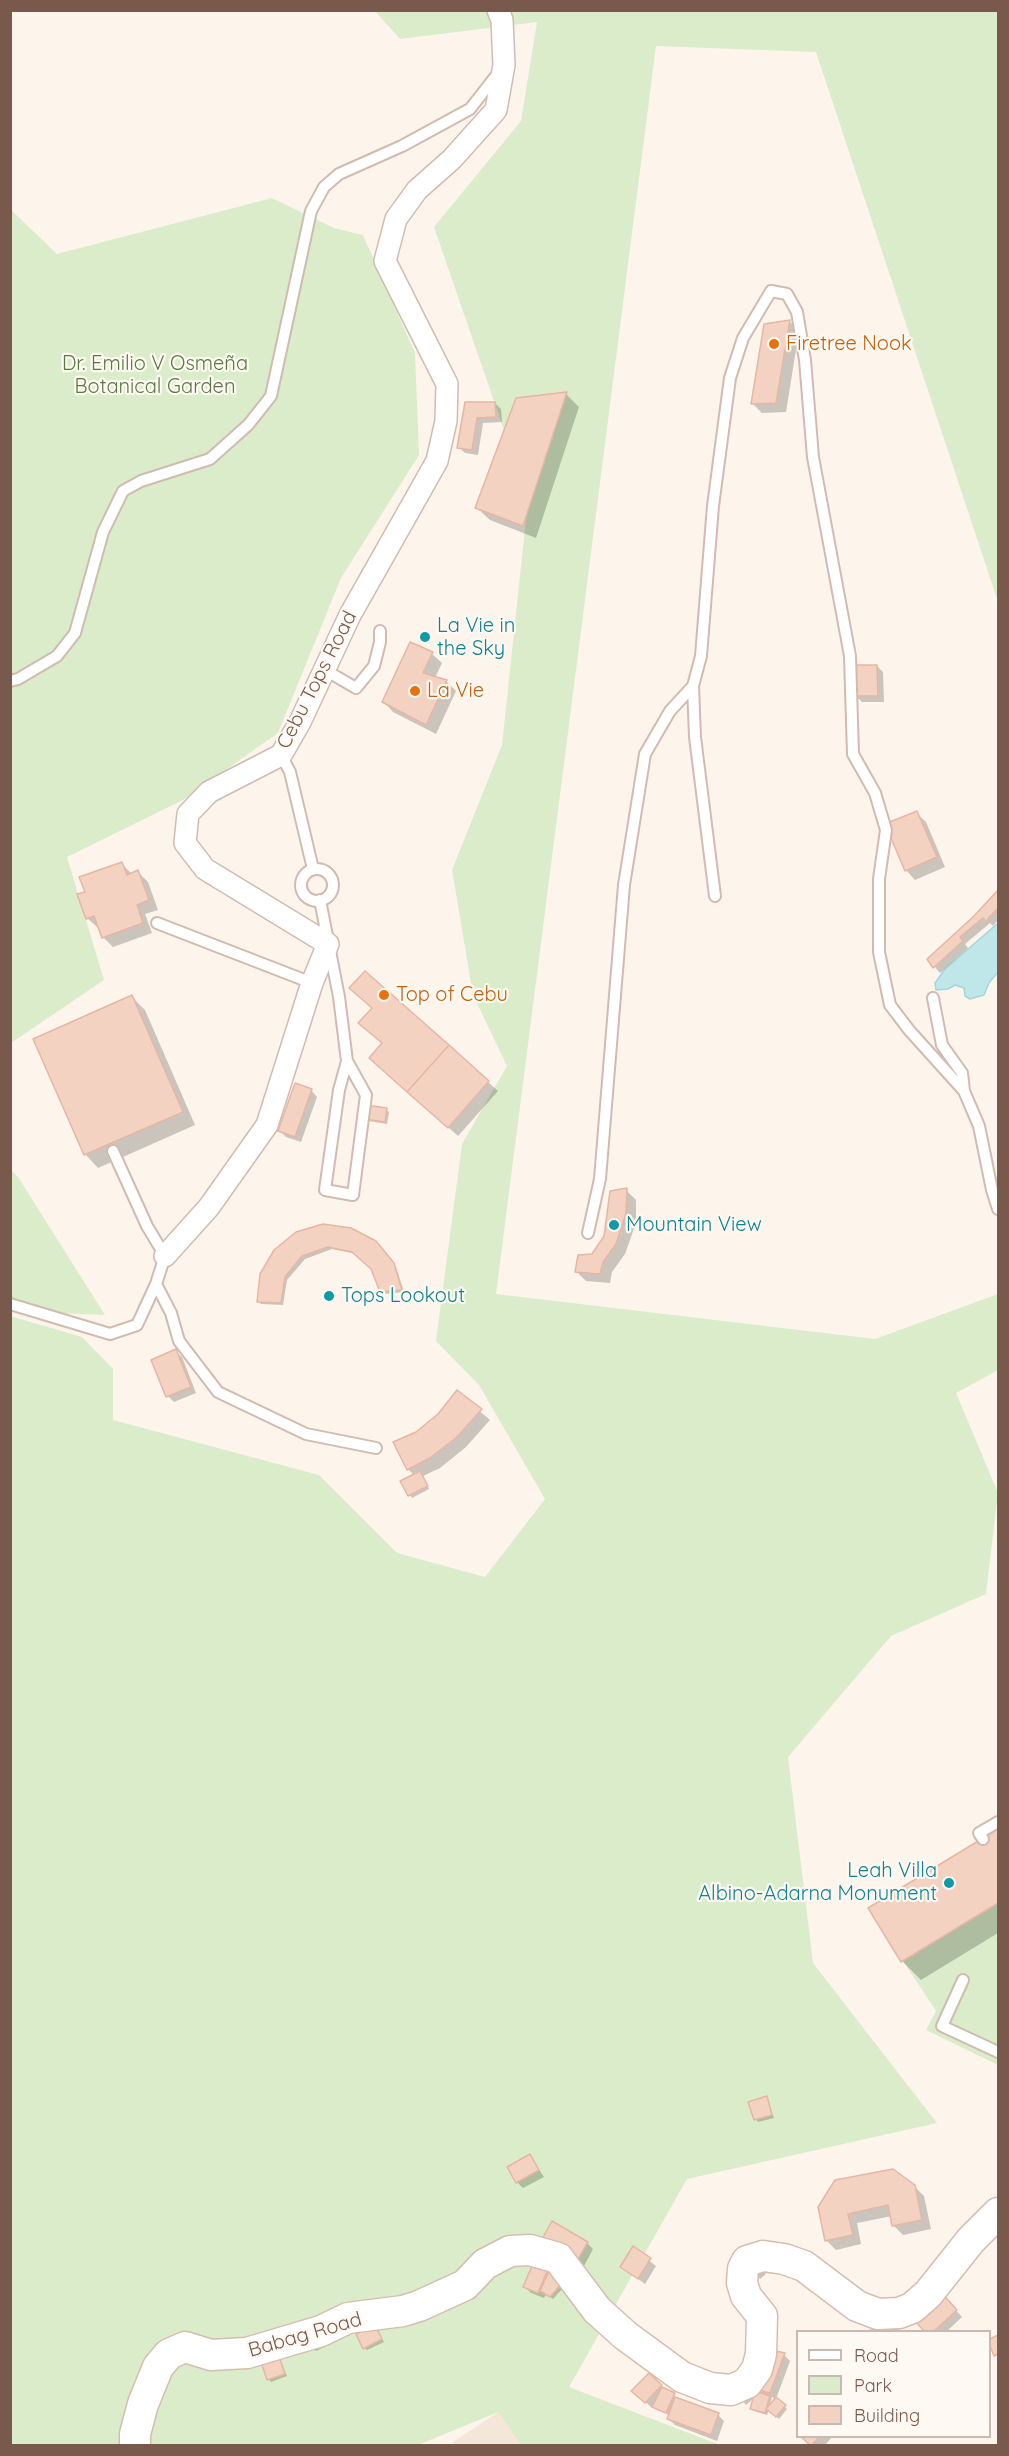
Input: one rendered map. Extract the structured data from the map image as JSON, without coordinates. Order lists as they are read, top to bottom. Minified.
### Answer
{"streets":{"street":["Cebu Tops Road","Babag Road"]},"parks":["Dr. Emilio V Osmeña Botanical Garden"],"places":["Firetree Nook","La Vie in the Sky","La Vie","Top of Cebu","Mountain View","Tops Lookout","Leah Villa Albino-Adarna Monument"],"legend":["Road","Park","Building"]}
